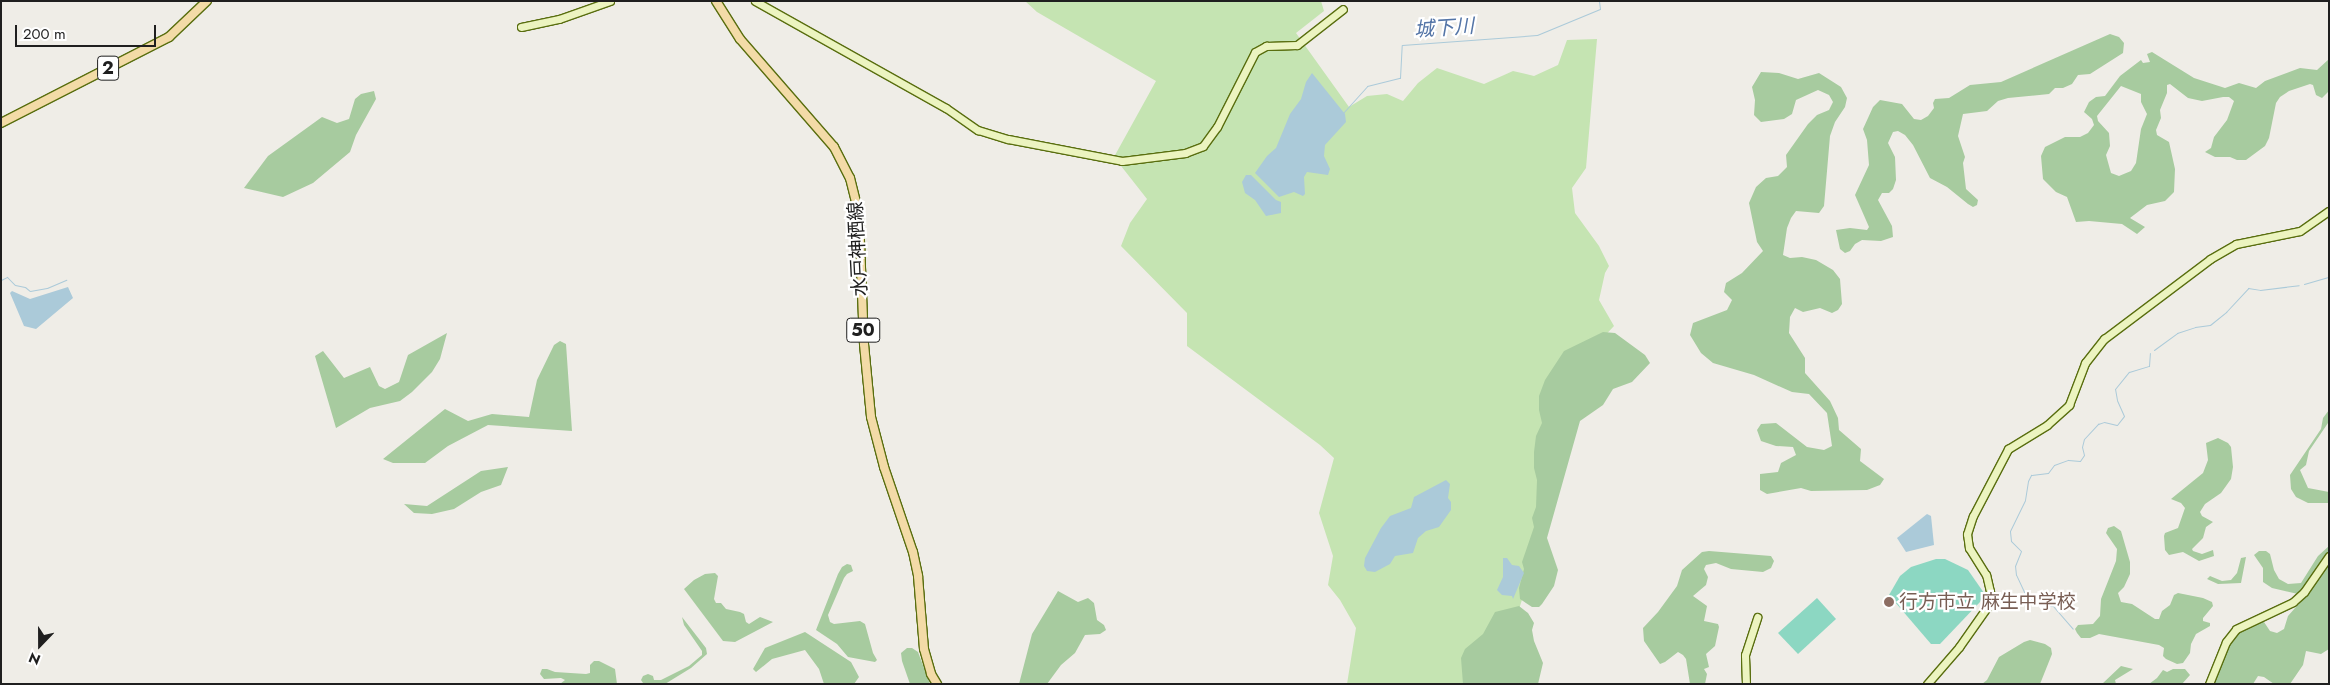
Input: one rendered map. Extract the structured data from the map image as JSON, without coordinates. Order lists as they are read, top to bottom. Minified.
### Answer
{"streets":{"main road":["2","水戸神栖線","50"]},"water":["城下川"],"places":["行方市立 麻生中学校"],"scale_bar":"200 m","north":"bottom"}
